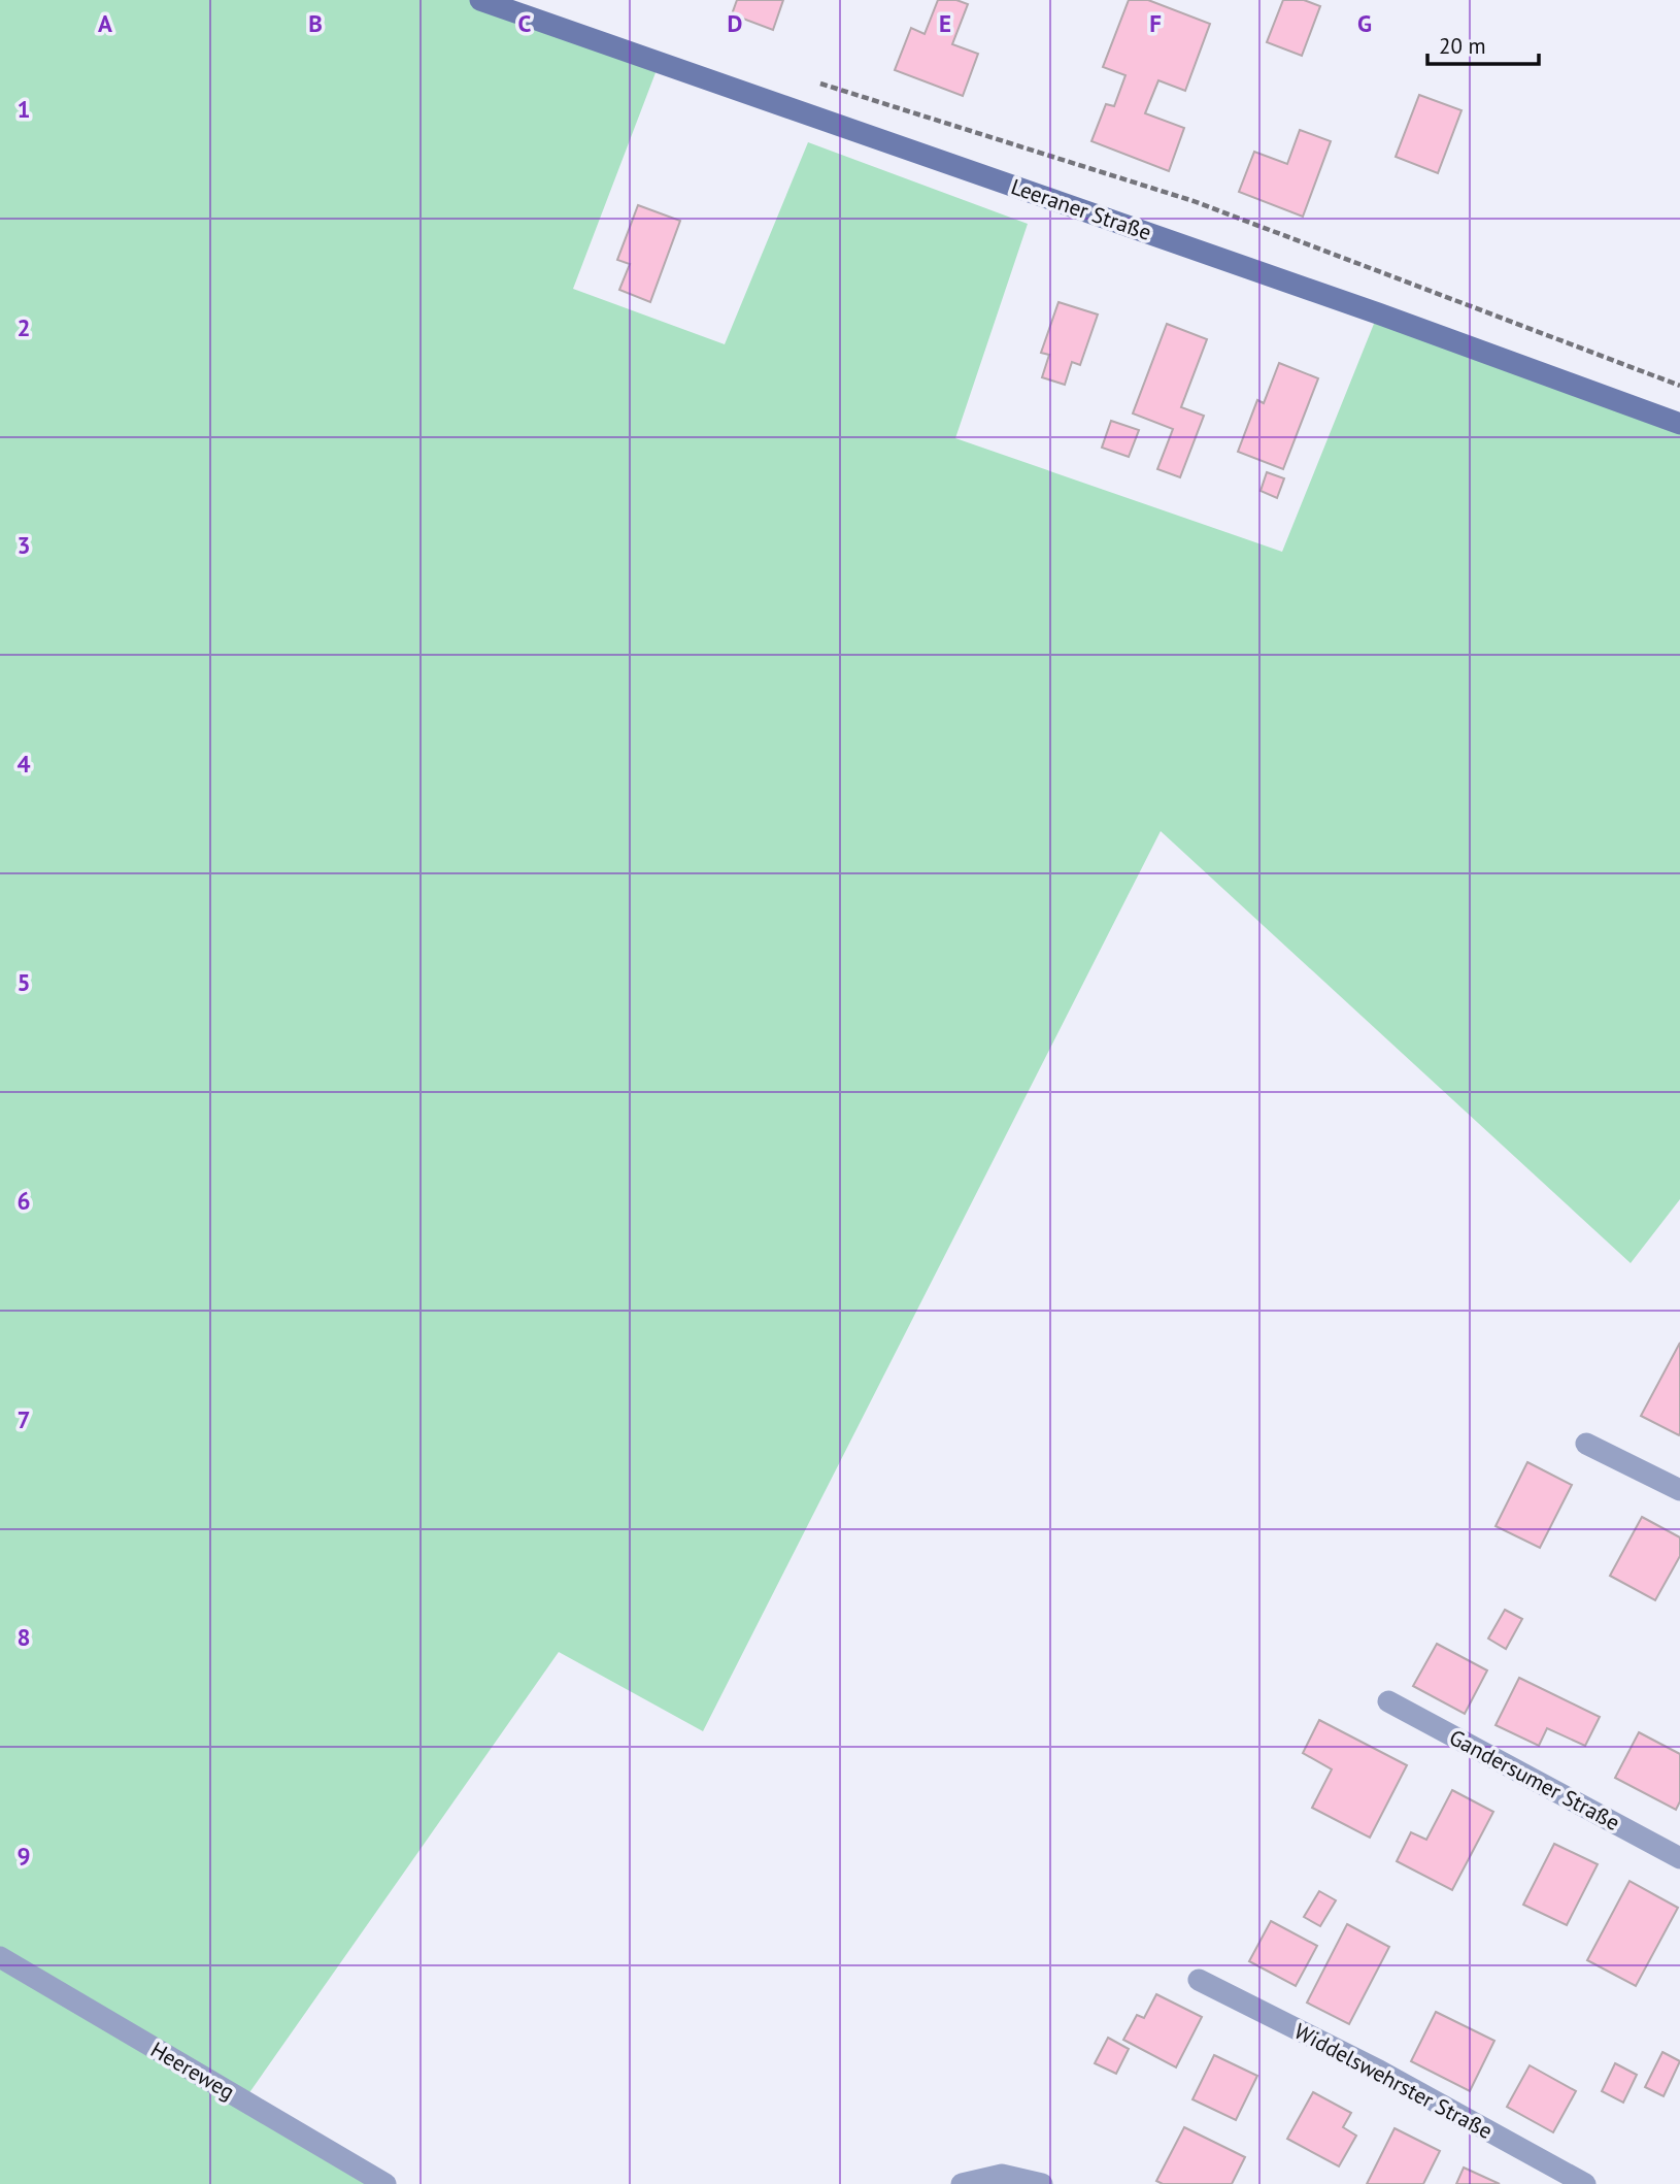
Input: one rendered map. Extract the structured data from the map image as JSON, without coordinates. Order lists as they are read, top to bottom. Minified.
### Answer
{"streets":{"main road":["Leeraner Straße"],"street":["Gandersumer Straße","Heereweg","Widdelswehrster Straße"]},"scale_bar":"20 m","grid":{"columns":["A","B","C","D","E","F","G"],"rows":["1","2","3","4","5","6","7","8","9"]}}
